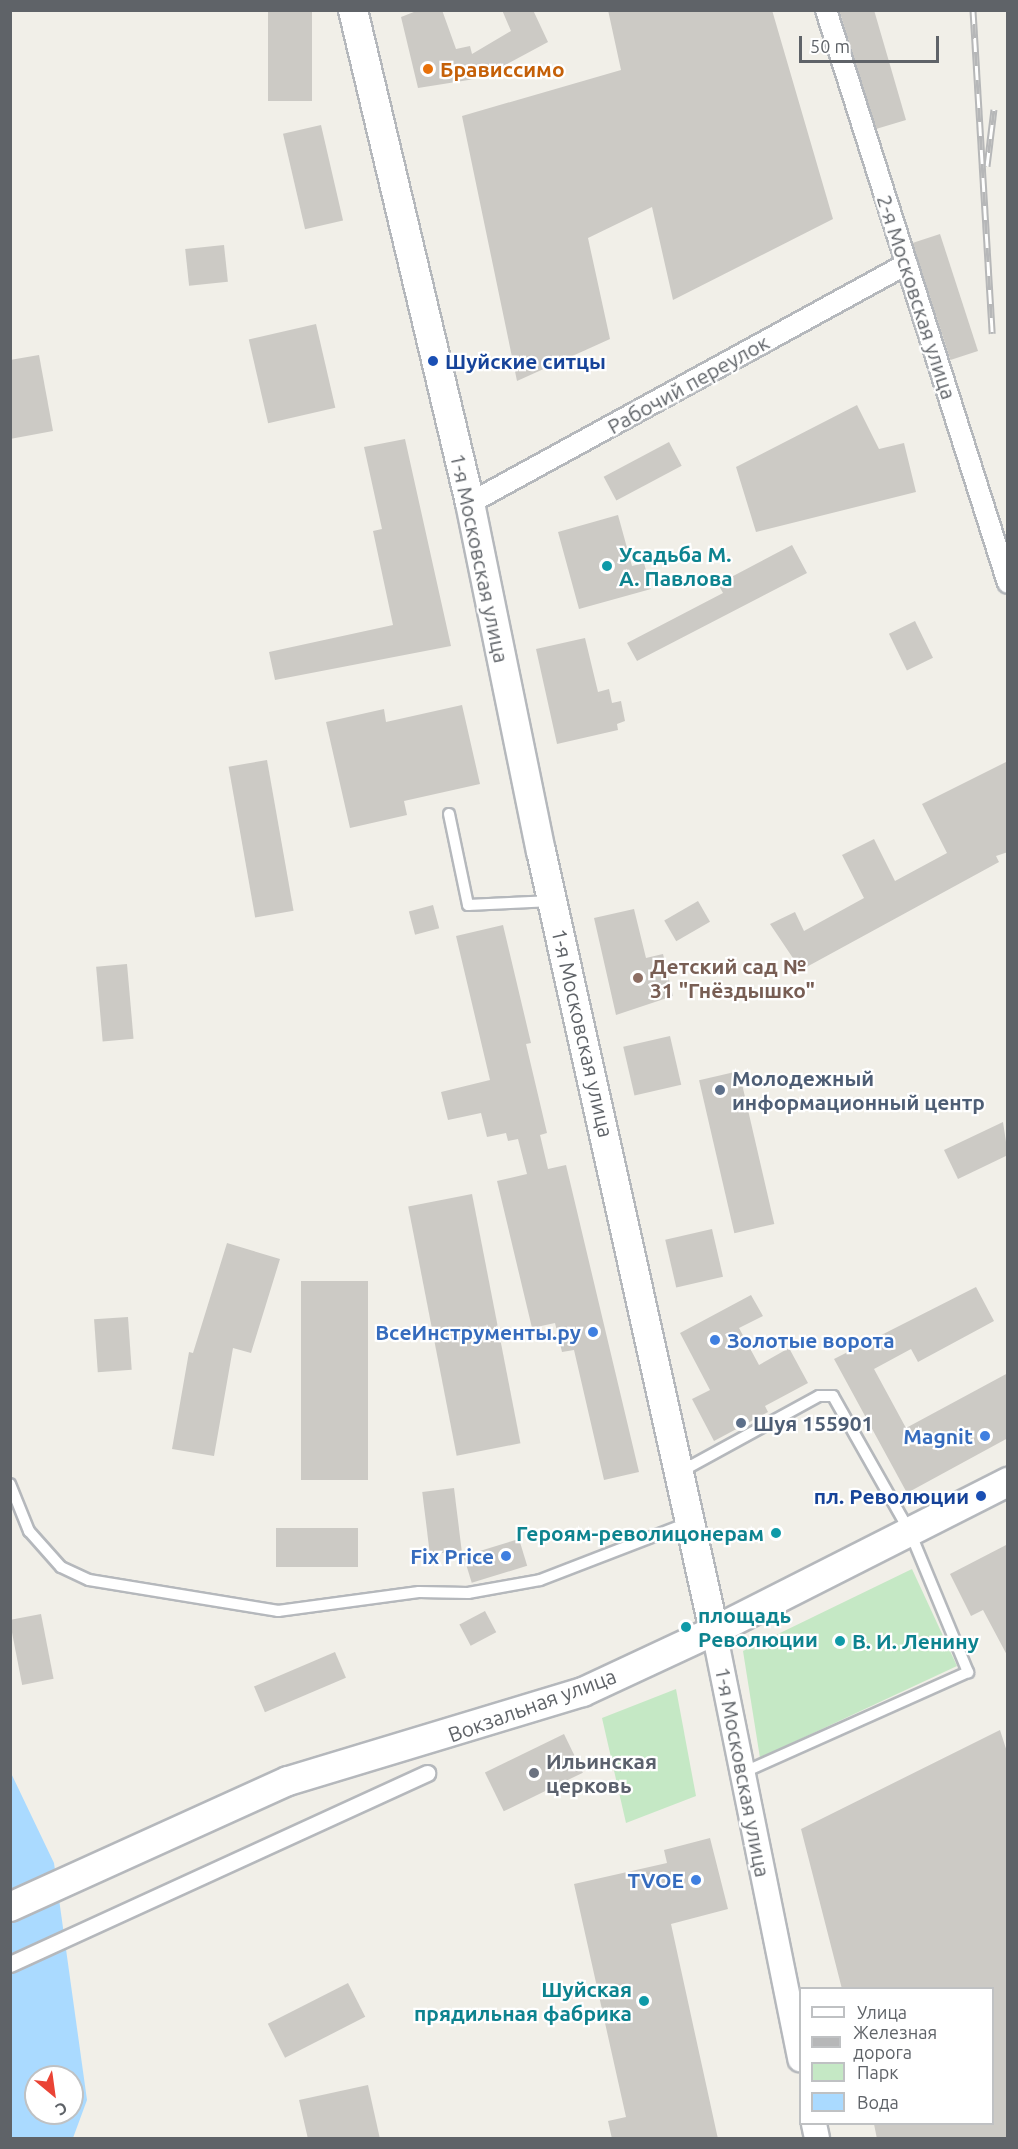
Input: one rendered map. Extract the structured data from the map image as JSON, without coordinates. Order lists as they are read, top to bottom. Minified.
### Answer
{"streets":{"main road":["1-я Московская улица","Вокзальная улица"],"street":["2-я Московская улица","Рабочий переулок"]},"crossings":[["2-я Московская улица","Рабочий переулок"],["Рабочий переулок","1-я Московская улица"],["1-я Московская улица","Вокзальная улица"]],"places":["Брависсимо","Шуйские ситцы","Усадьба М. А. Павлова","Детский сад № 31 \"Гнёздышко\"","Молодежный информационный центр","ВсеИнструменты.ру","Золотые ворота","Шуя 155901","Magnit","пл. Революции","Героям-револицонерам","Fix Price","площадь Революции","В. И. Ленину","Ильинская церковь","TVOE","Шуйская прядильная фабрика"],"legend":["Улица","Железная дорога","Парк","Вода"],"scale_bar":"50 m","north":"bottom right"}
